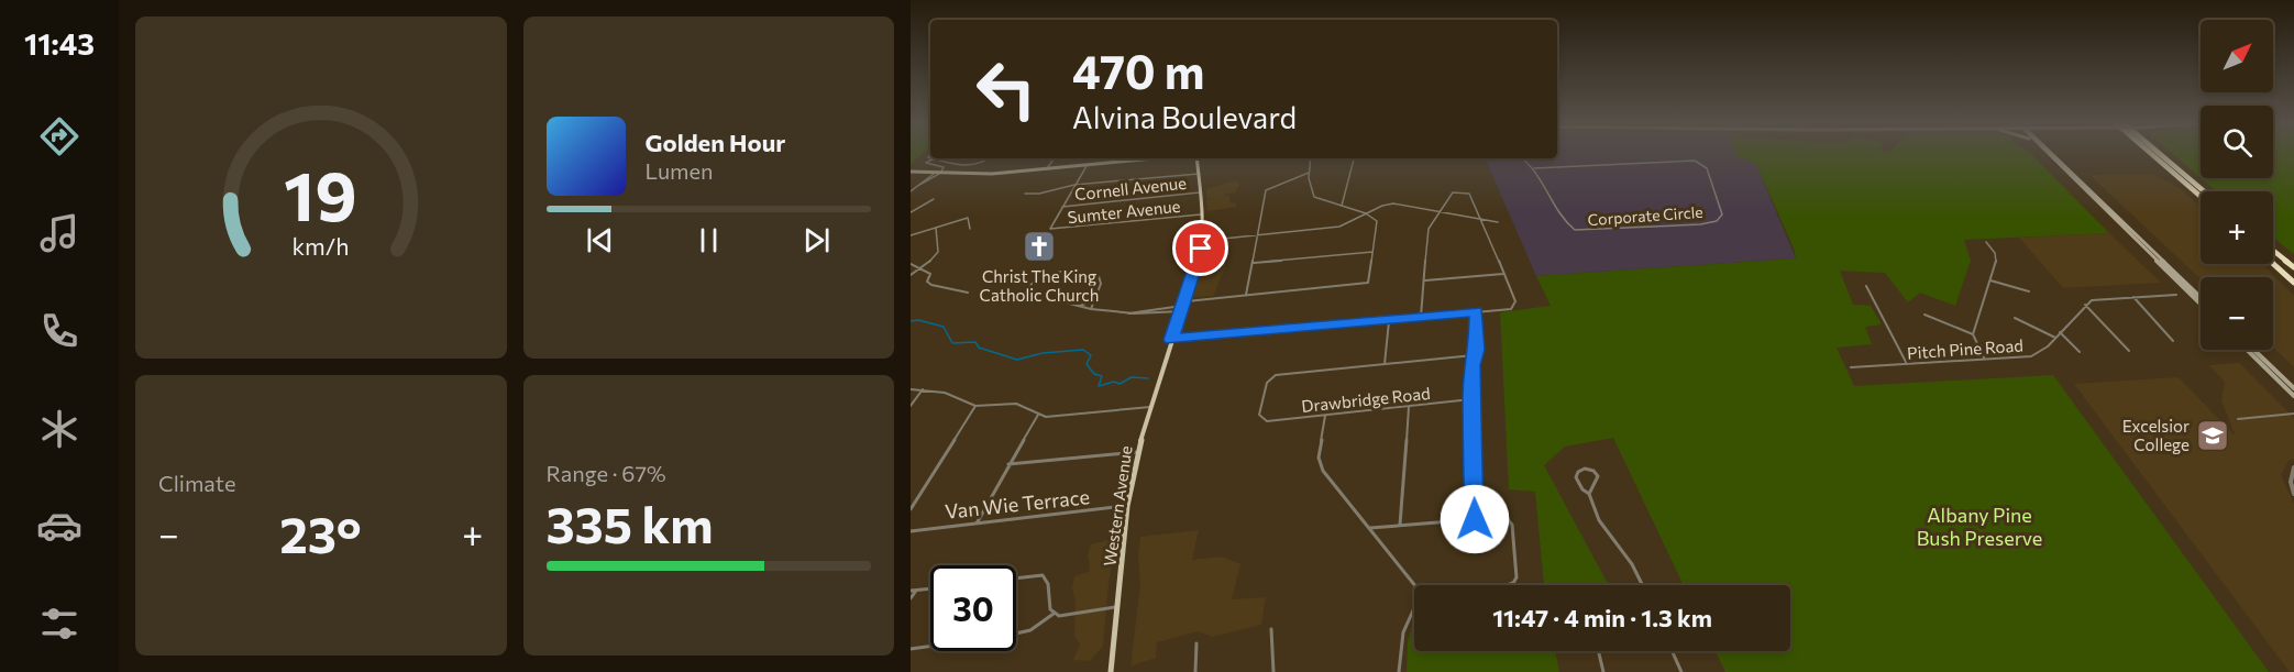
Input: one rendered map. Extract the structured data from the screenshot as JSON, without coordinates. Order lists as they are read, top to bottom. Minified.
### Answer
{"streets":{"main road":["Western Avenue"],"street":["Cornell Avenue","Sumter Avenue","Corporate Circle","Pitch Pine Road","Drawbridge Road","Van Wie Terrace"]},"crossings":[["Cornell Avenue","Sumter Avenue"],["Cornell Avenue","Western Avenue"],["Sumter Avenue","Western Avenue"],["Van Wie Terrace","Western Avenue"]],"parks":["Albany Pine Bush Preserve"],"places":{"church":["Christ The King Catholic Church"],"school or university":["Excelsior College"]},"north":"top right","page":{"tabs":"11:43","map_buttons":["+","−"],"turn":["470 m","Alvina Boulevard"],"song":["Golden Hour","Lumen"],"tile":["Climate",["Range · 67%","335 km"]],"heat":["−","23°","+"],"limit":"30","trip":"11:47 · 4 min · 1.3 km","gauge":["19","km/h"]}}
